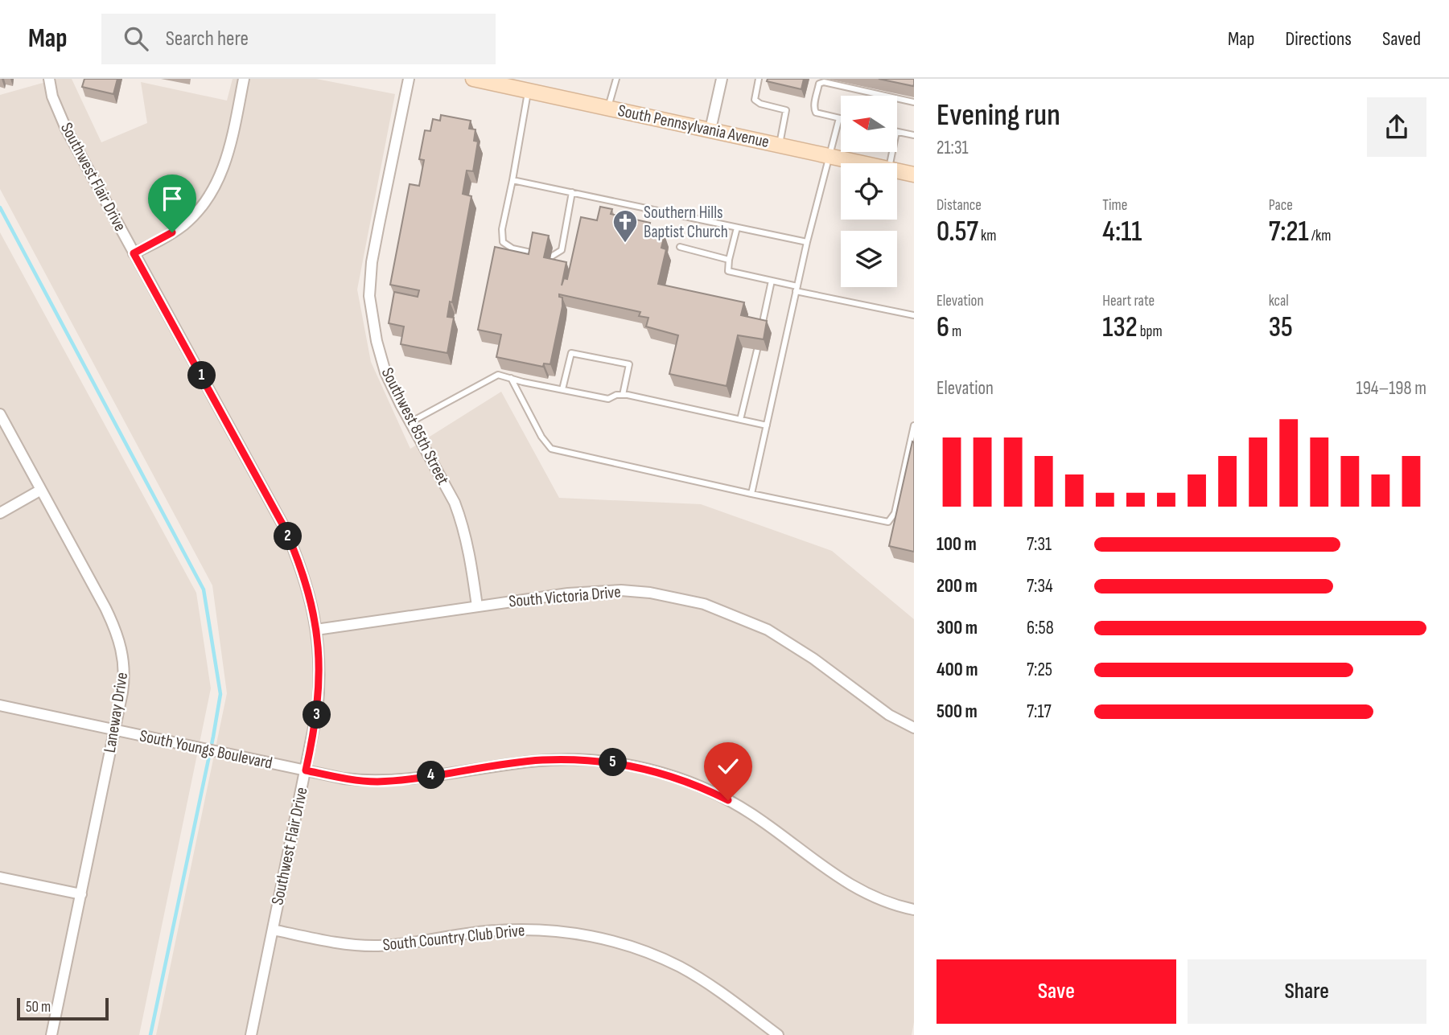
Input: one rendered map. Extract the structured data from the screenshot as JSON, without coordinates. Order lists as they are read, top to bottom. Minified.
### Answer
{"streets":{"main road":["South Pennsylvania Avenue"],"street":["Southwest Flair Drive","Southwest 85th Street","South Victoria Drive","Laneway Drive","South Youngs Boulevard","South Country Club Drive"]},"crossings":[["Southwest Flair Drive","South Victoria Drive"],["Southwest Flair Drive","South Youngs Boulevard"],["Southwest Flair Drive","South Country Club Drive"],["Southwest 85th Street","South Victoria Drive"],["Laneway Drive","South Youngs Boulevard"]],"places":{"church":["Southern Hills Baptist Church"]},"scale_bar":"50 m","north":"left","page":{"header":"Map","search":"Search here","nav":["Map","Directions","Saved"],"heading":["Evening run","21:31"],"stats":[["Distance","0.57 km"],["Time","4:11"],["Pace","7:21 /km"],["Elevation","6 m"],["Heart rate","132 bpm"],["kcal","35"]],"pins":["1","2","3","5","4"],"chart":["Elevation","194–198 m"],"list":[{"name":"100 m","note":"7:31"},{"name":"200 m","note":"7:34"},{"name":"300 m","note":"6:58"},{"name":"400 m","note":"7:25"},{"name":"500 m","note":"7:17"}],"buttons":["Save","Share"],"scale":"50 m"}}
